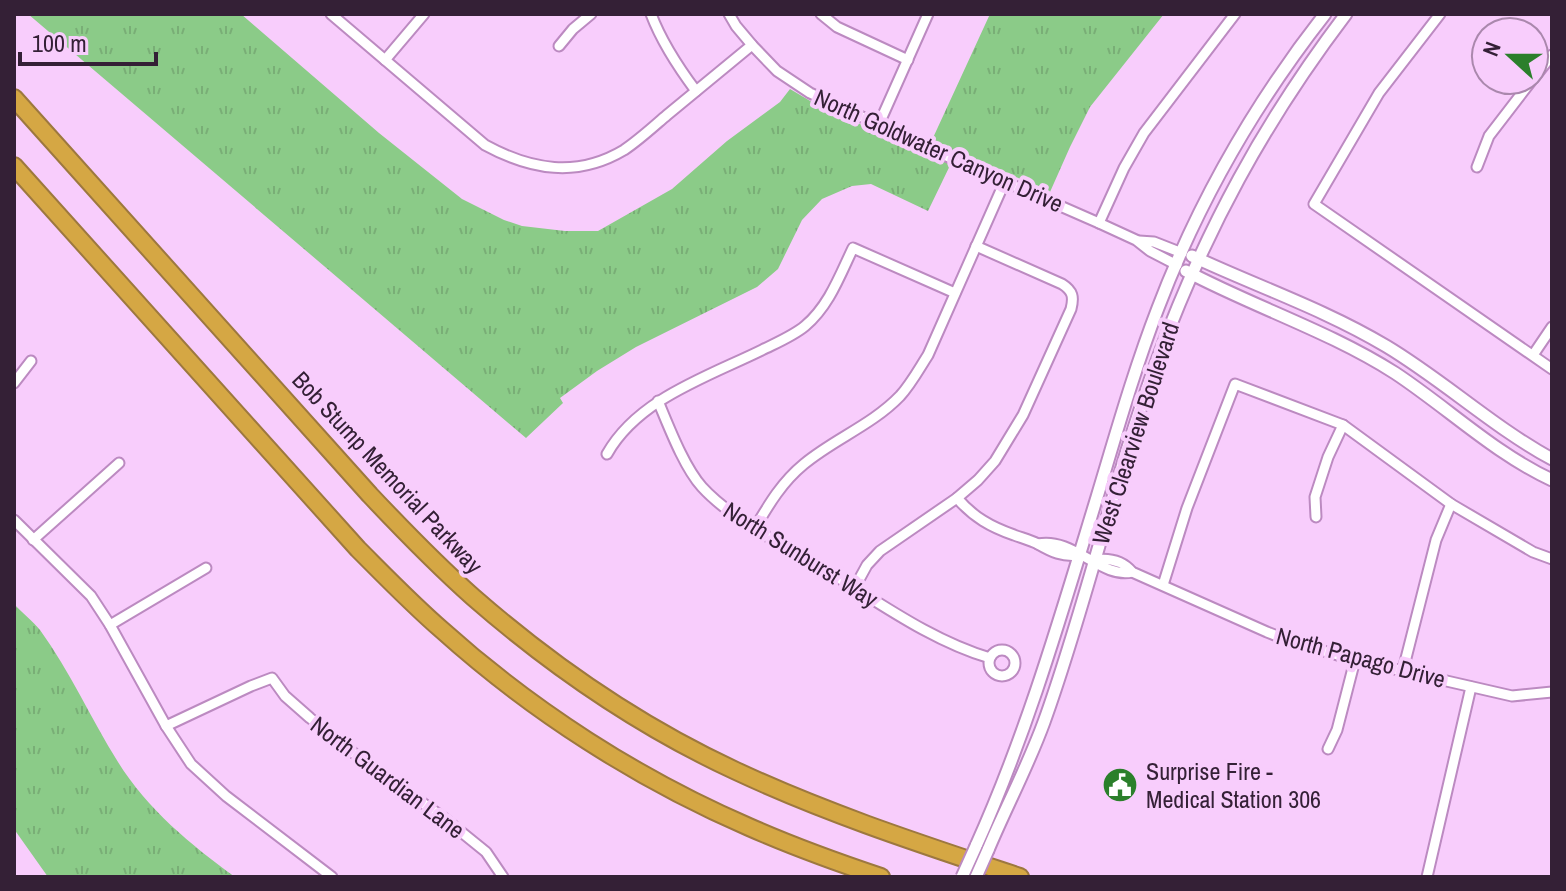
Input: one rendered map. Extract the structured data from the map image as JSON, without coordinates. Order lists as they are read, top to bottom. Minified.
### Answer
{"streets":{"highway":["Bob Stump Memorial Parkway"],"street":["North Goldwater Canyon Drive","West Clearview Boulevard","North Sunburst Way","North Papago Drive","North Guardian Lane"]},"crossings":[["North Goldwater Canyon Drive","West Clearview Boulevard"],["West Clearview Boulevard","North Papago Drive"]],"places":{"public building":["Surprise Fire - Medical Station 306"]},"scale_bar":"100 m","north":"left"}
